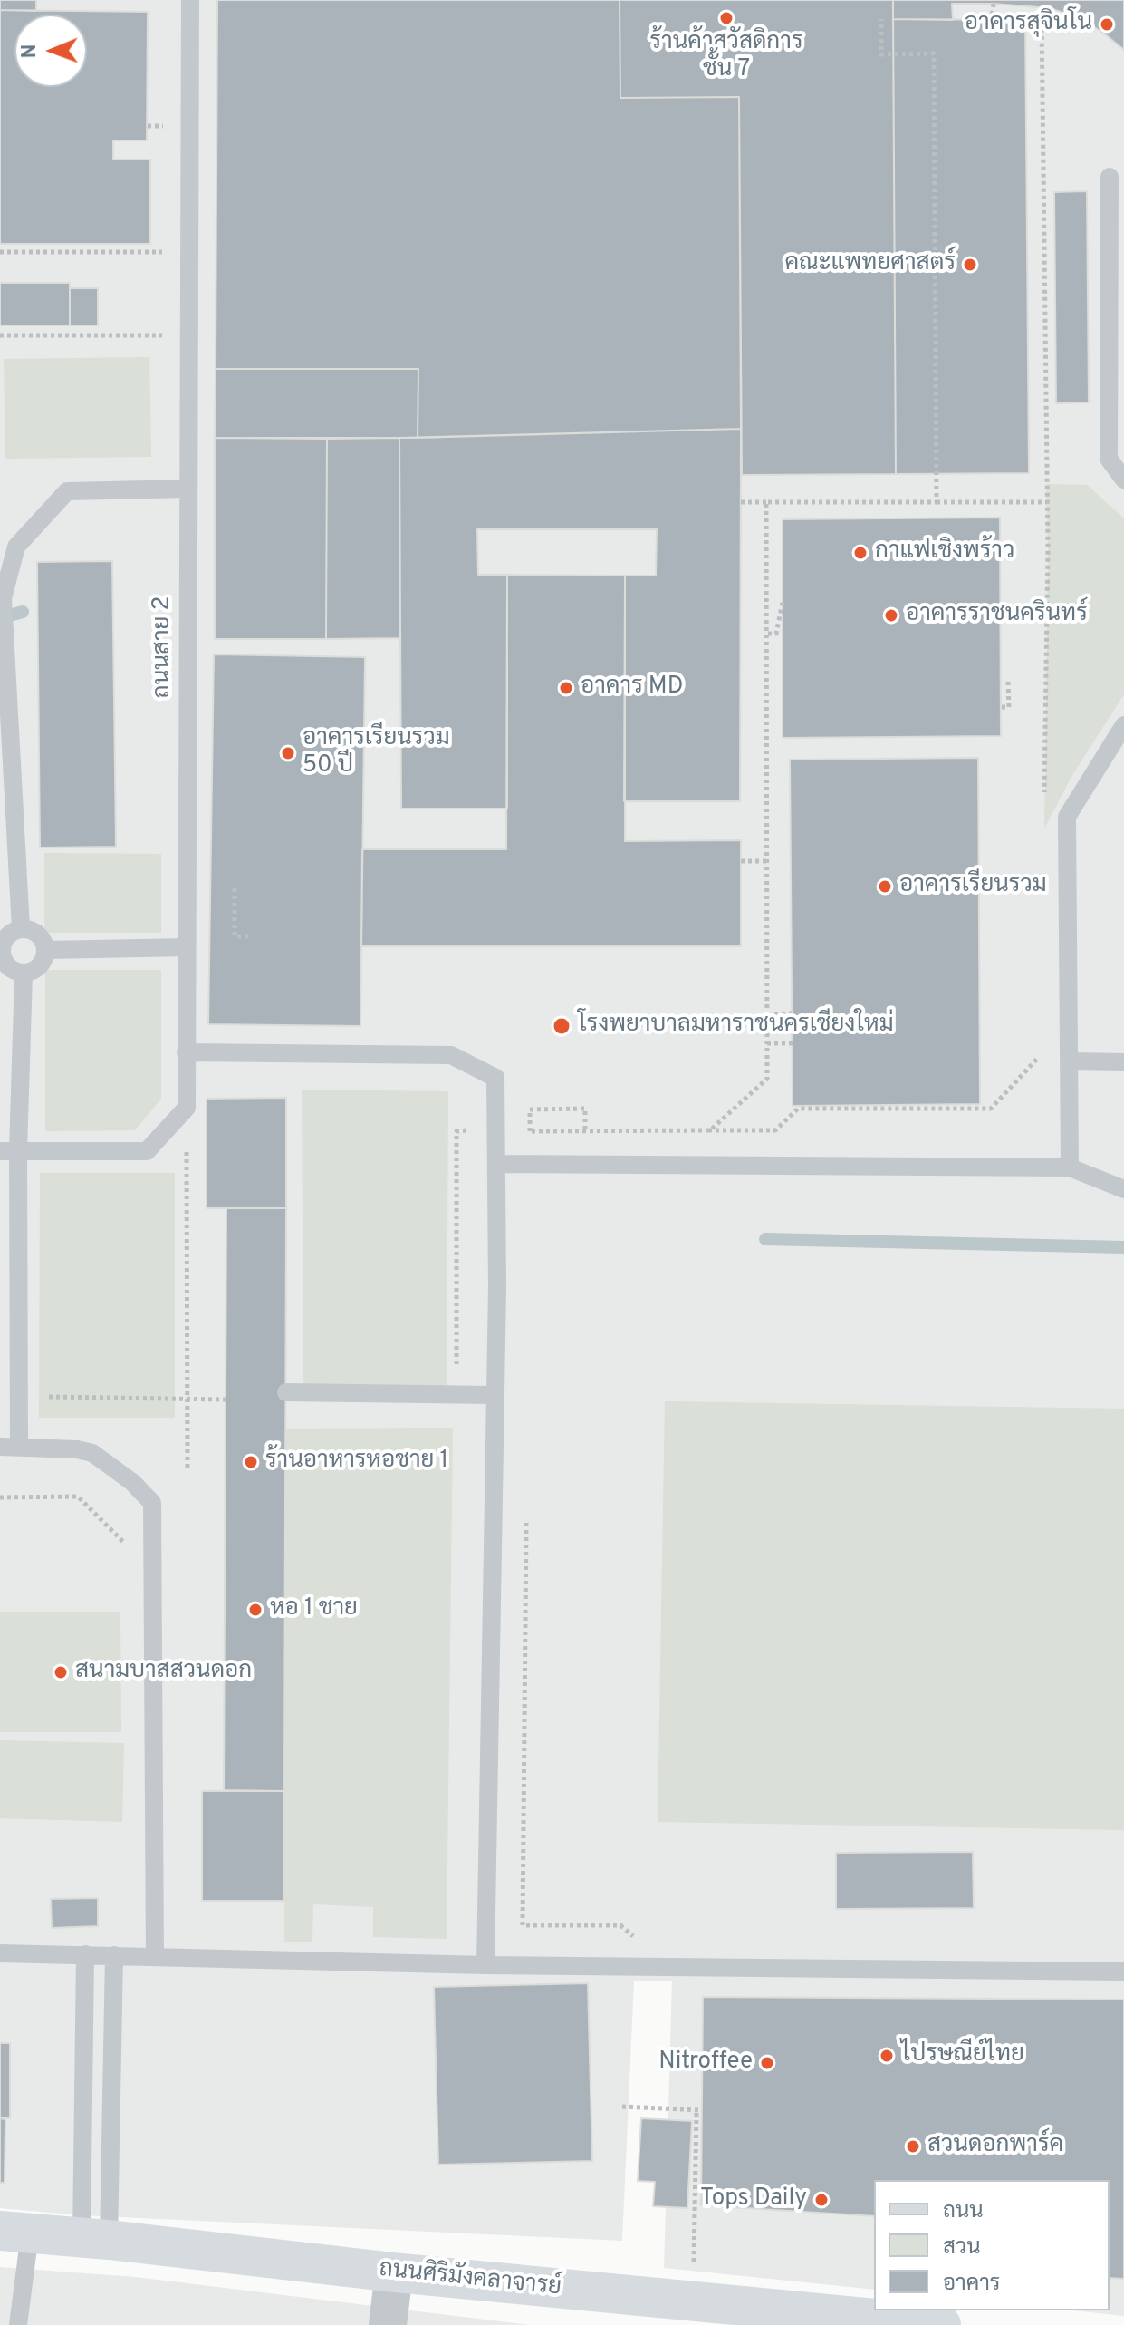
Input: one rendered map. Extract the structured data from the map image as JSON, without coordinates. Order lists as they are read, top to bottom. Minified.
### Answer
{"streets":{"street":["ถนนศิริมังคลาจารย์"],"lane":["ถนนสาย 2"]},"places":["ร้านค้าสวัสดิการ ชั้น 7","อาคารสุจินโน","คณะแพทยศาสตร์","กาแฟเชิงพร้าว","อาคารราชนครินทร์","อาคาร MD","อาคารเรียนรวม 50 ปี","อาคารเรียนรวม","โรงพยาบาลมหาราชนครเชียงใหม่","ร้านอาหารหอชาย 1","หอ 1 ชาย","สนามบาสสวนดอก","ไปรษณีย์ไทย","Nitroffee","สวนดอกพาร์ค","Tops Daily"],"legend":["ถนน","สวน","อาคาร"],"north":"left"}
